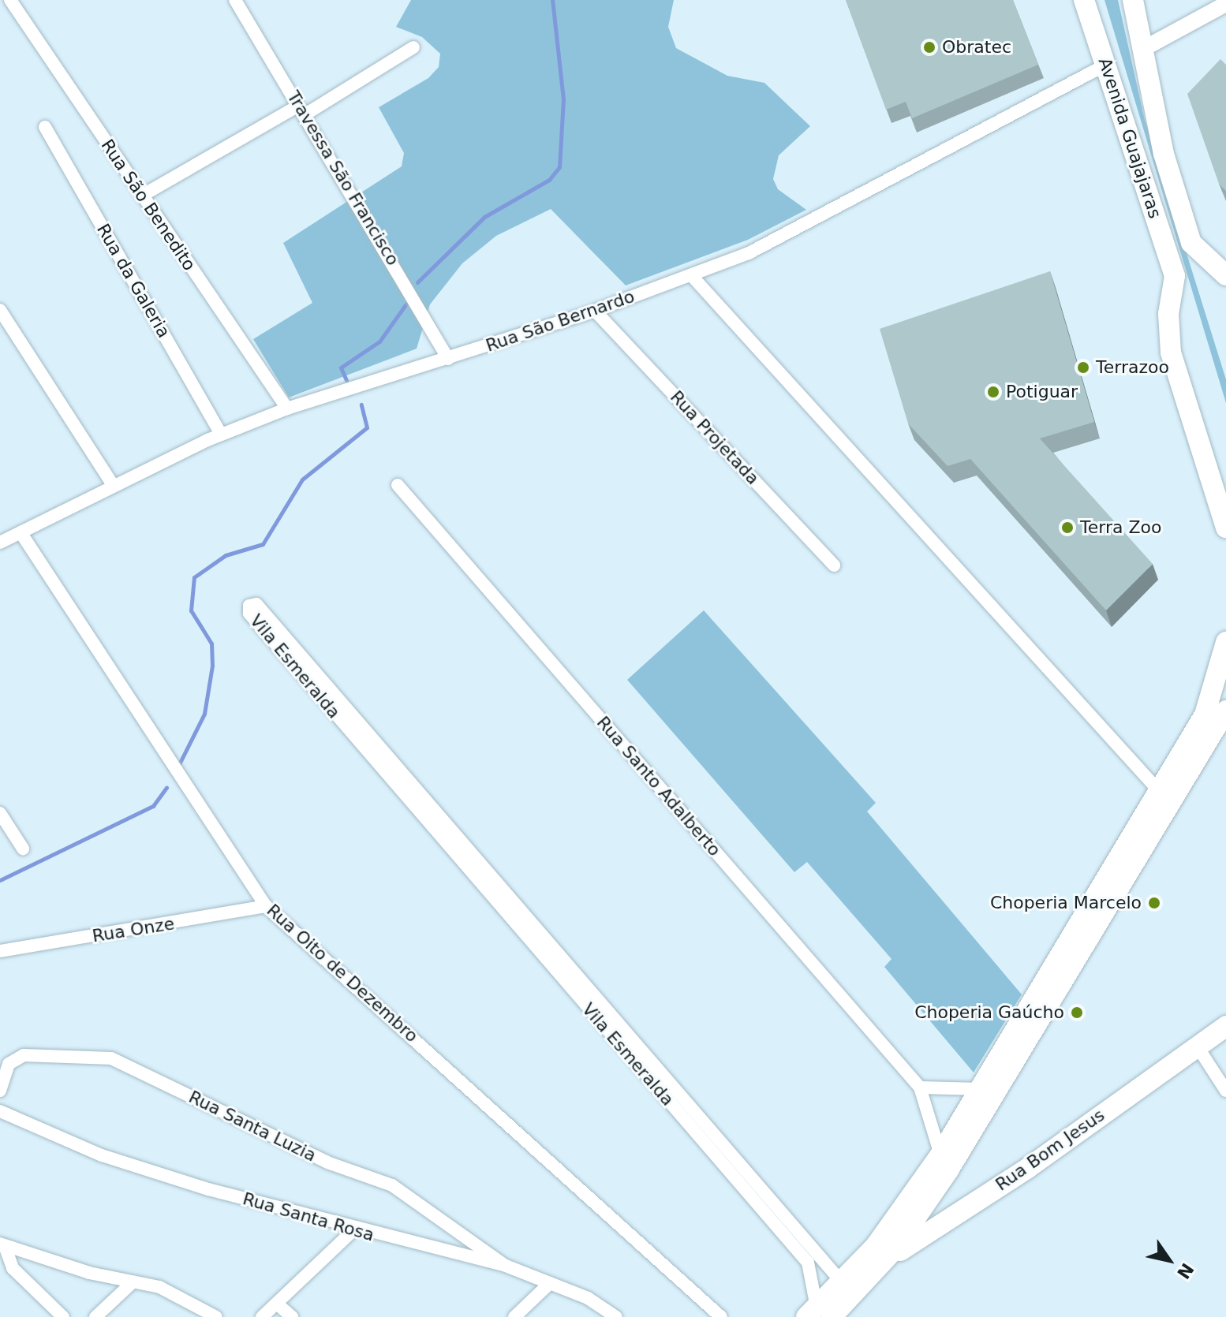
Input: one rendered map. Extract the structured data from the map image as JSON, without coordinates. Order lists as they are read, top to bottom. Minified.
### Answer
{"streets":{"main road":["Avenida Guajajaras","Rua Bom Jesus"],"street":["Travessa São Francisco","Rua São Benedito","Rua da Galeria","Rua São Bernardo","Rua Projetada","Vila Esmeralda","Rua Santo Adalberto","Rua Onze","Rua Oito de Dezembro","Rua Santa Luzia","Rua Santa Rosa"]},"crossings":[["Avenida Guajajaras","Rua São Bernardo"],["Travessa São Francisco","Rua São Bernardo"],["Rua São Benedito","Rua São Bernardo"],["Rua da Galeria","Rua São Bernardo"],["Rua São Bernardo","Rua Projetada"],["Rua São Bernardo","Rua Oito de Dezembro"],["Rua Onze","Rua Oito de Dezembro"],["Rua Santa Luzia","Rua Santa Rosa"]],"places":["Obratec","Terrazoo","Potiguar","Terra Zoo","Choperia Marcelo","Choperia Gaúcho"],"north":"bottom right"}
